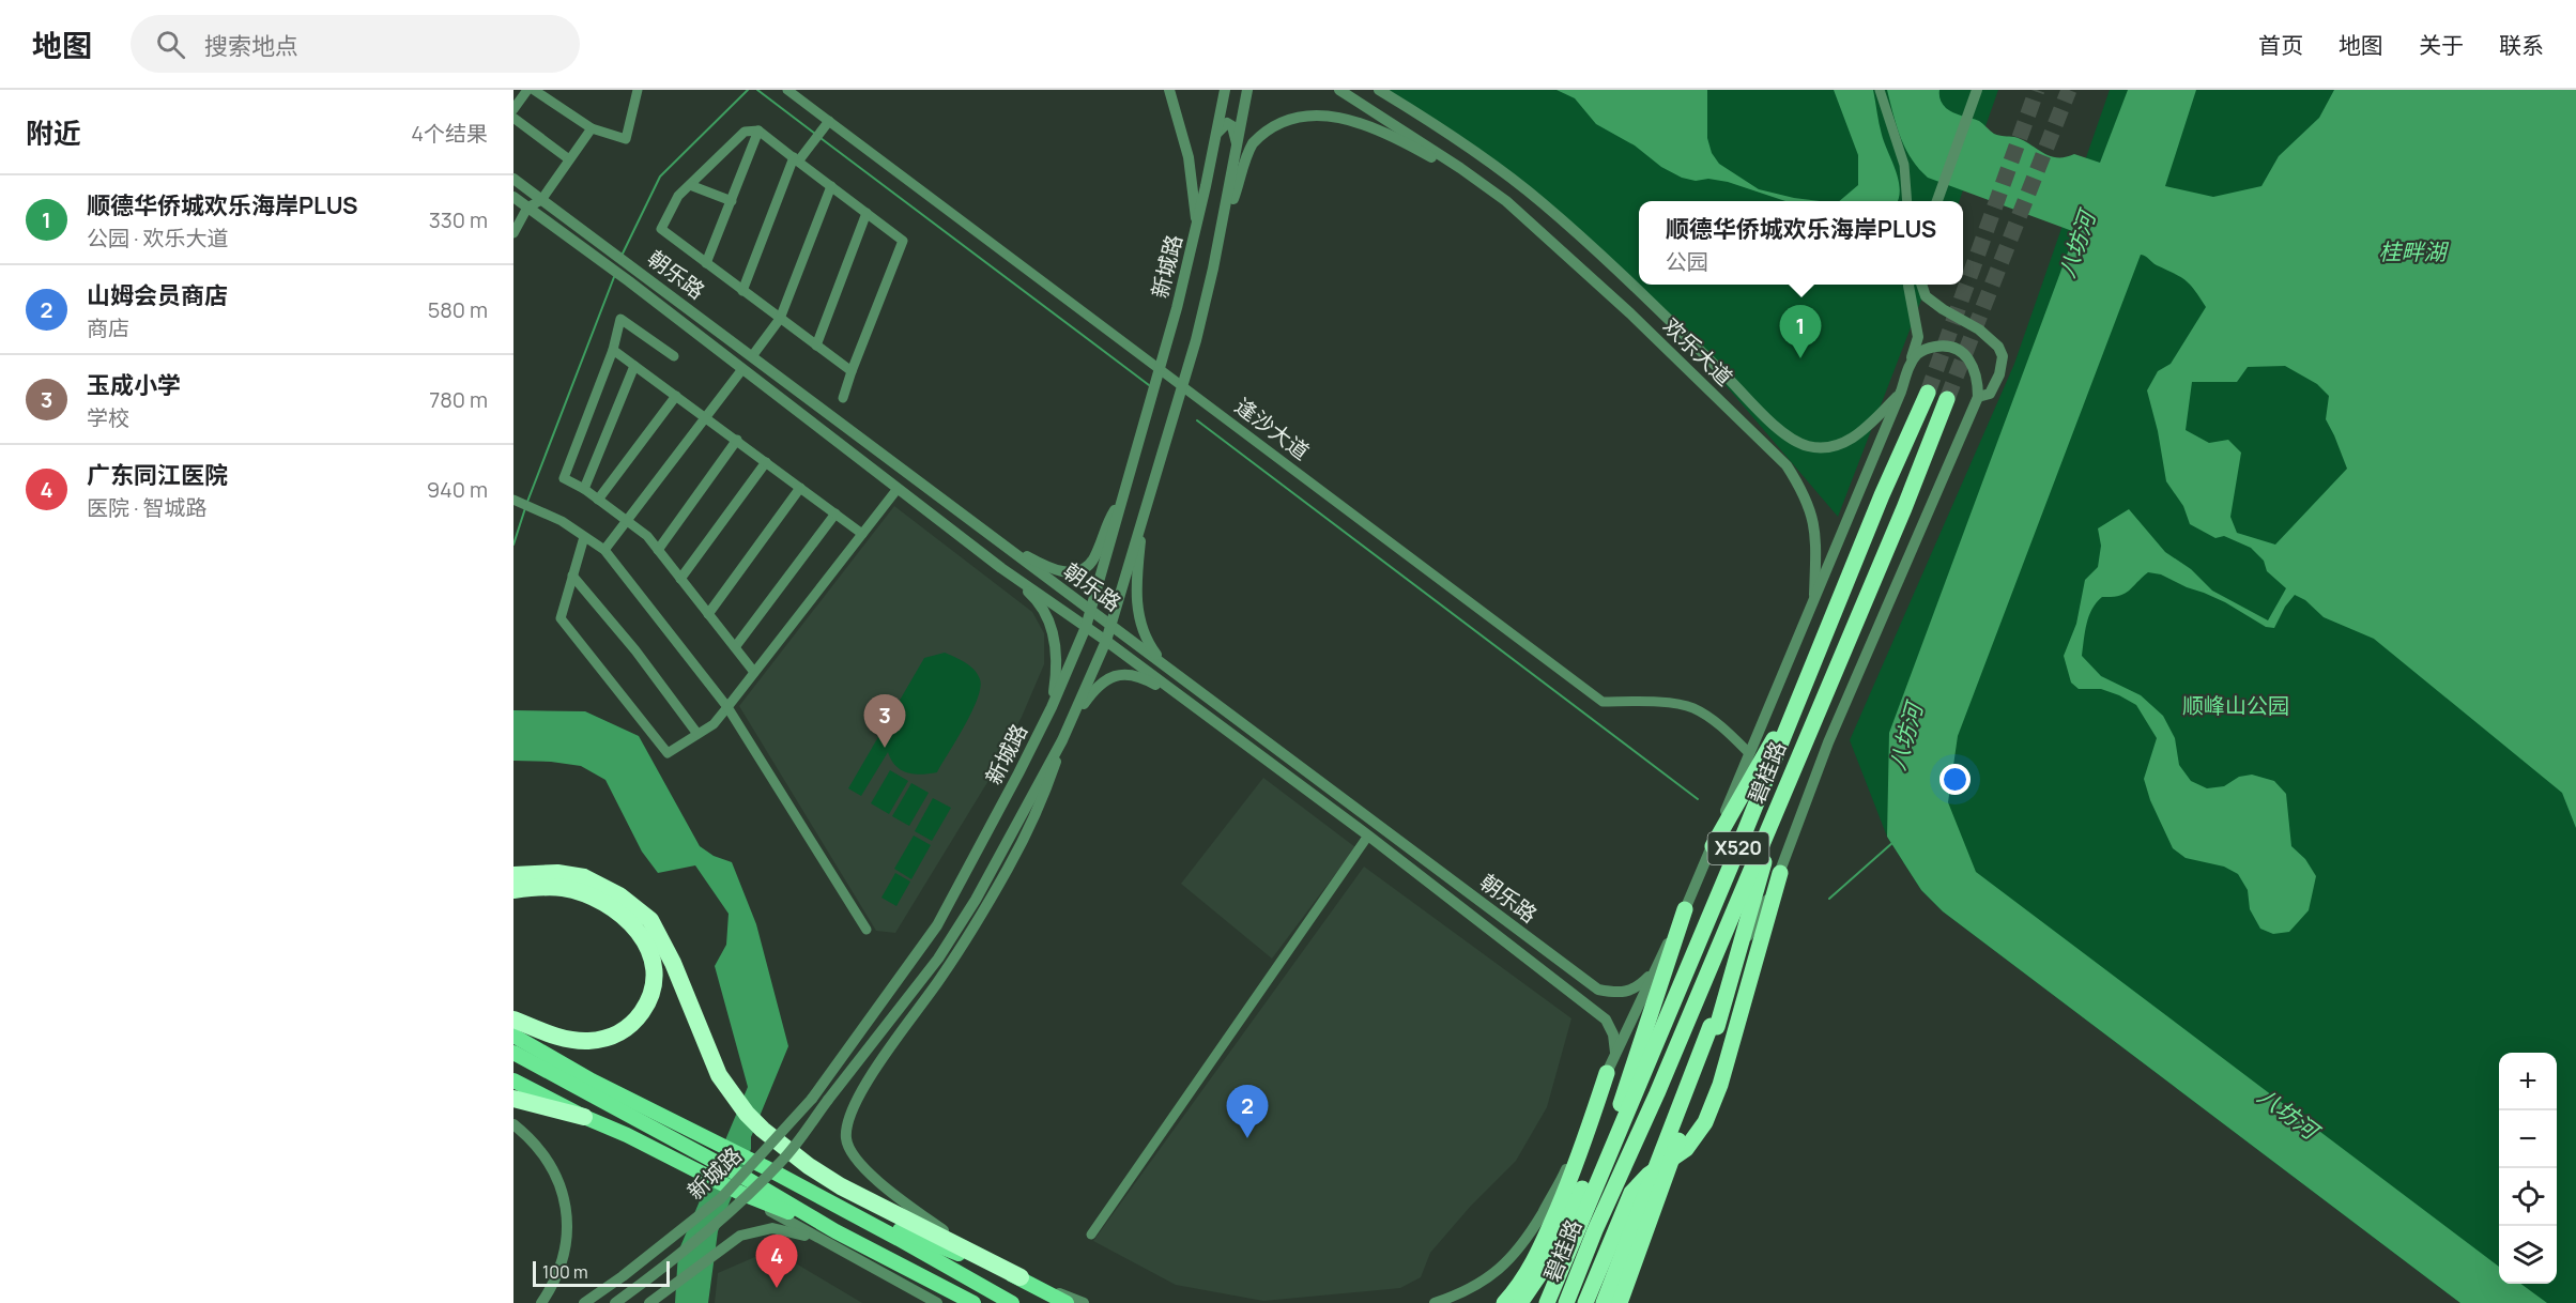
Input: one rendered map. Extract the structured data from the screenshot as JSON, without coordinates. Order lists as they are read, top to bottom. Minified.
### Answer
{"streets":{"highway":["碧桂路","X520"],"street":["新城路","朝乐路","欢乐大道","逢沙大道"]},"crossings":[["新城路","朝乐路"],["新城路","逢沙大道"]],"water":["八坊河","桂畔湖"],"parks":["顺峰山公园"],"scale_bar":"100 m","page":{"header":"地图","search":"搜索地点","nav":["首页","地图","关于","联系"],"heading":["附近","4个结果"],"list":[{"mark":"1","name":"顺德华侨城欢乐海岸PLUS","note":"公园 · 欢乐大道","value":"330 m"},{"mark":"2","name":"山姆会员商店","note":"商店","value":"580 m"},{"mark":"3","name":"玉成小学","note":"学校","value":"780 m"},{"mark":"4","name":"广东同江医院","note":"医院 · 智城路","value":"940 m"}],"popup":["顺德华侨城欢乐海岸PLUS","公园"],"pins":["1","3","2","4"],"map_buttons":["+","−"],"scale":"100 m"}}
